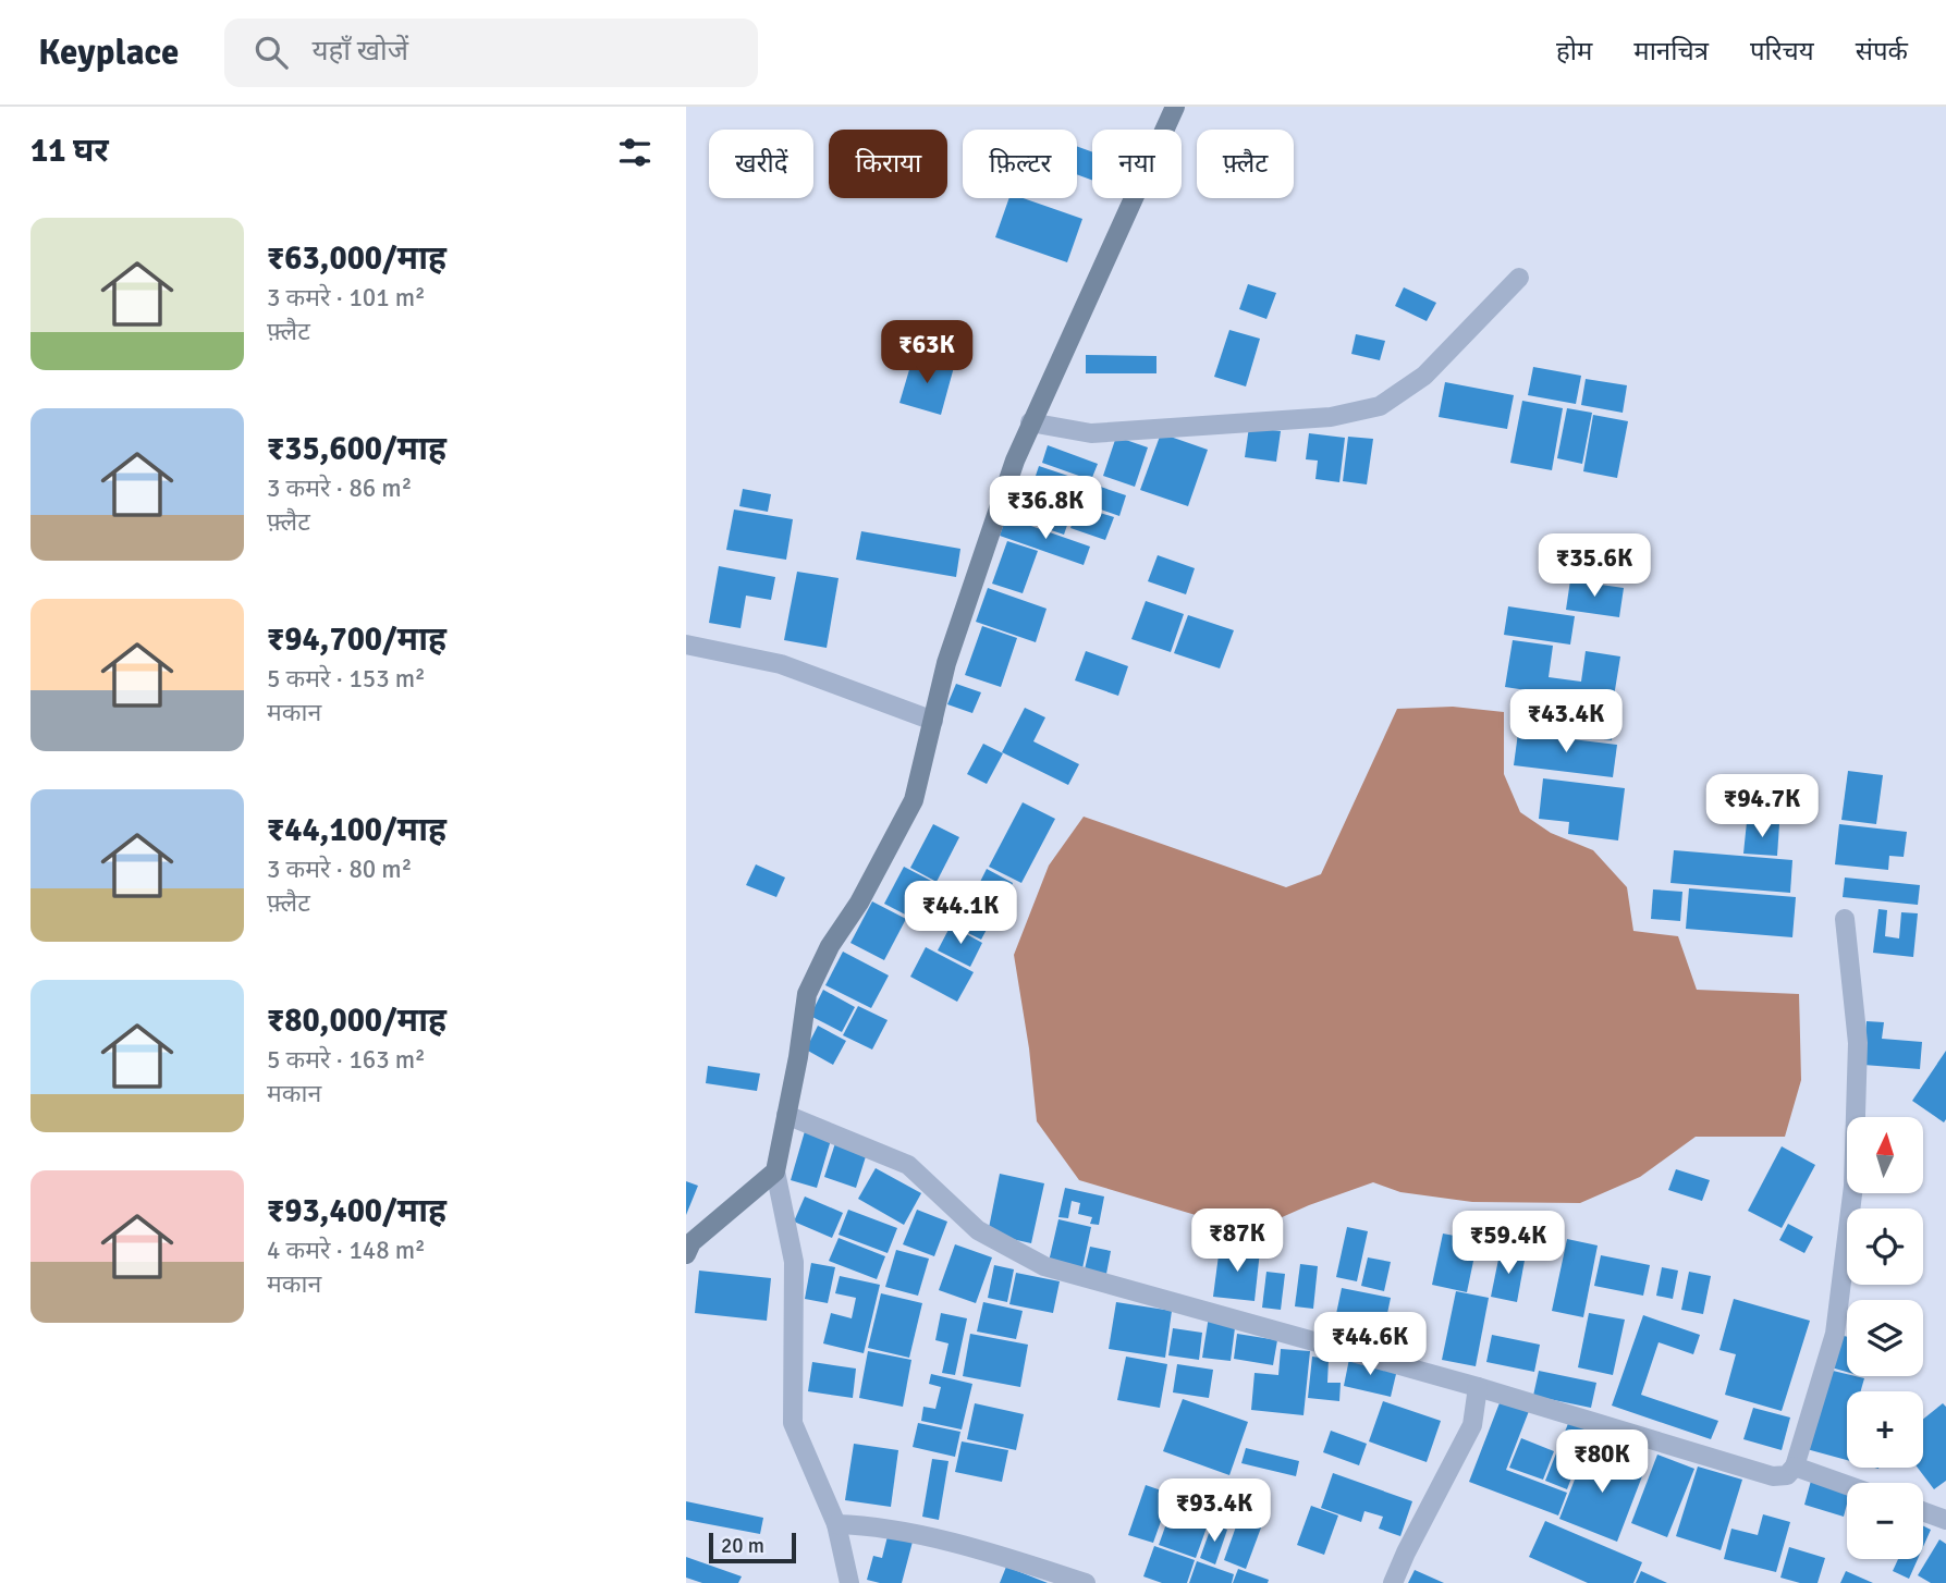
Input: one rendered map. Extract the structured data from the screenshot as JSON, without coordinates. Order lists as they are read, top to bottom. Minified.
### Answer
{"scale_bar":"20 m","north":"top","page":{"header":"Keyplace","search":"यहाँ खोजें","nav":["होम","मानचित्र","परिचय","संपर्क"],"heading":"11 घर","chip":["खरीदें","किराया","फ़िल्टर","नया","फ़्लैट"],"list":[{"name":"₹63,000/माह","note":"3 कमरे · 101 m² · फ़्लैट"},{"name":"₹35,600/माह","note":"3 कमरे · 86 m² · फ़्लैट"},{"name":"₹94,700/माह","note":"5 कमरे · 153 m² · मकान"},{"name":"₹44,100/माह","note":"3 कमरे · 80 m² · फ़्लैट"},{"name":"₹80,000/माह","note":"5 कमरे · 163 m² · मकान"},{"name":"₹93,400/माह","note":"4 कमरे · 148 m² · मकान"}],"price":["₹63K","₹36.8K","₹35.6K","₹43.4K","₹94.7K","₹44.1K","₹87K","₹59.4K","₹44.6K","₹80K","₹93.4K"],"map_buttons":["+","−"],"scale":"20 m"}}
